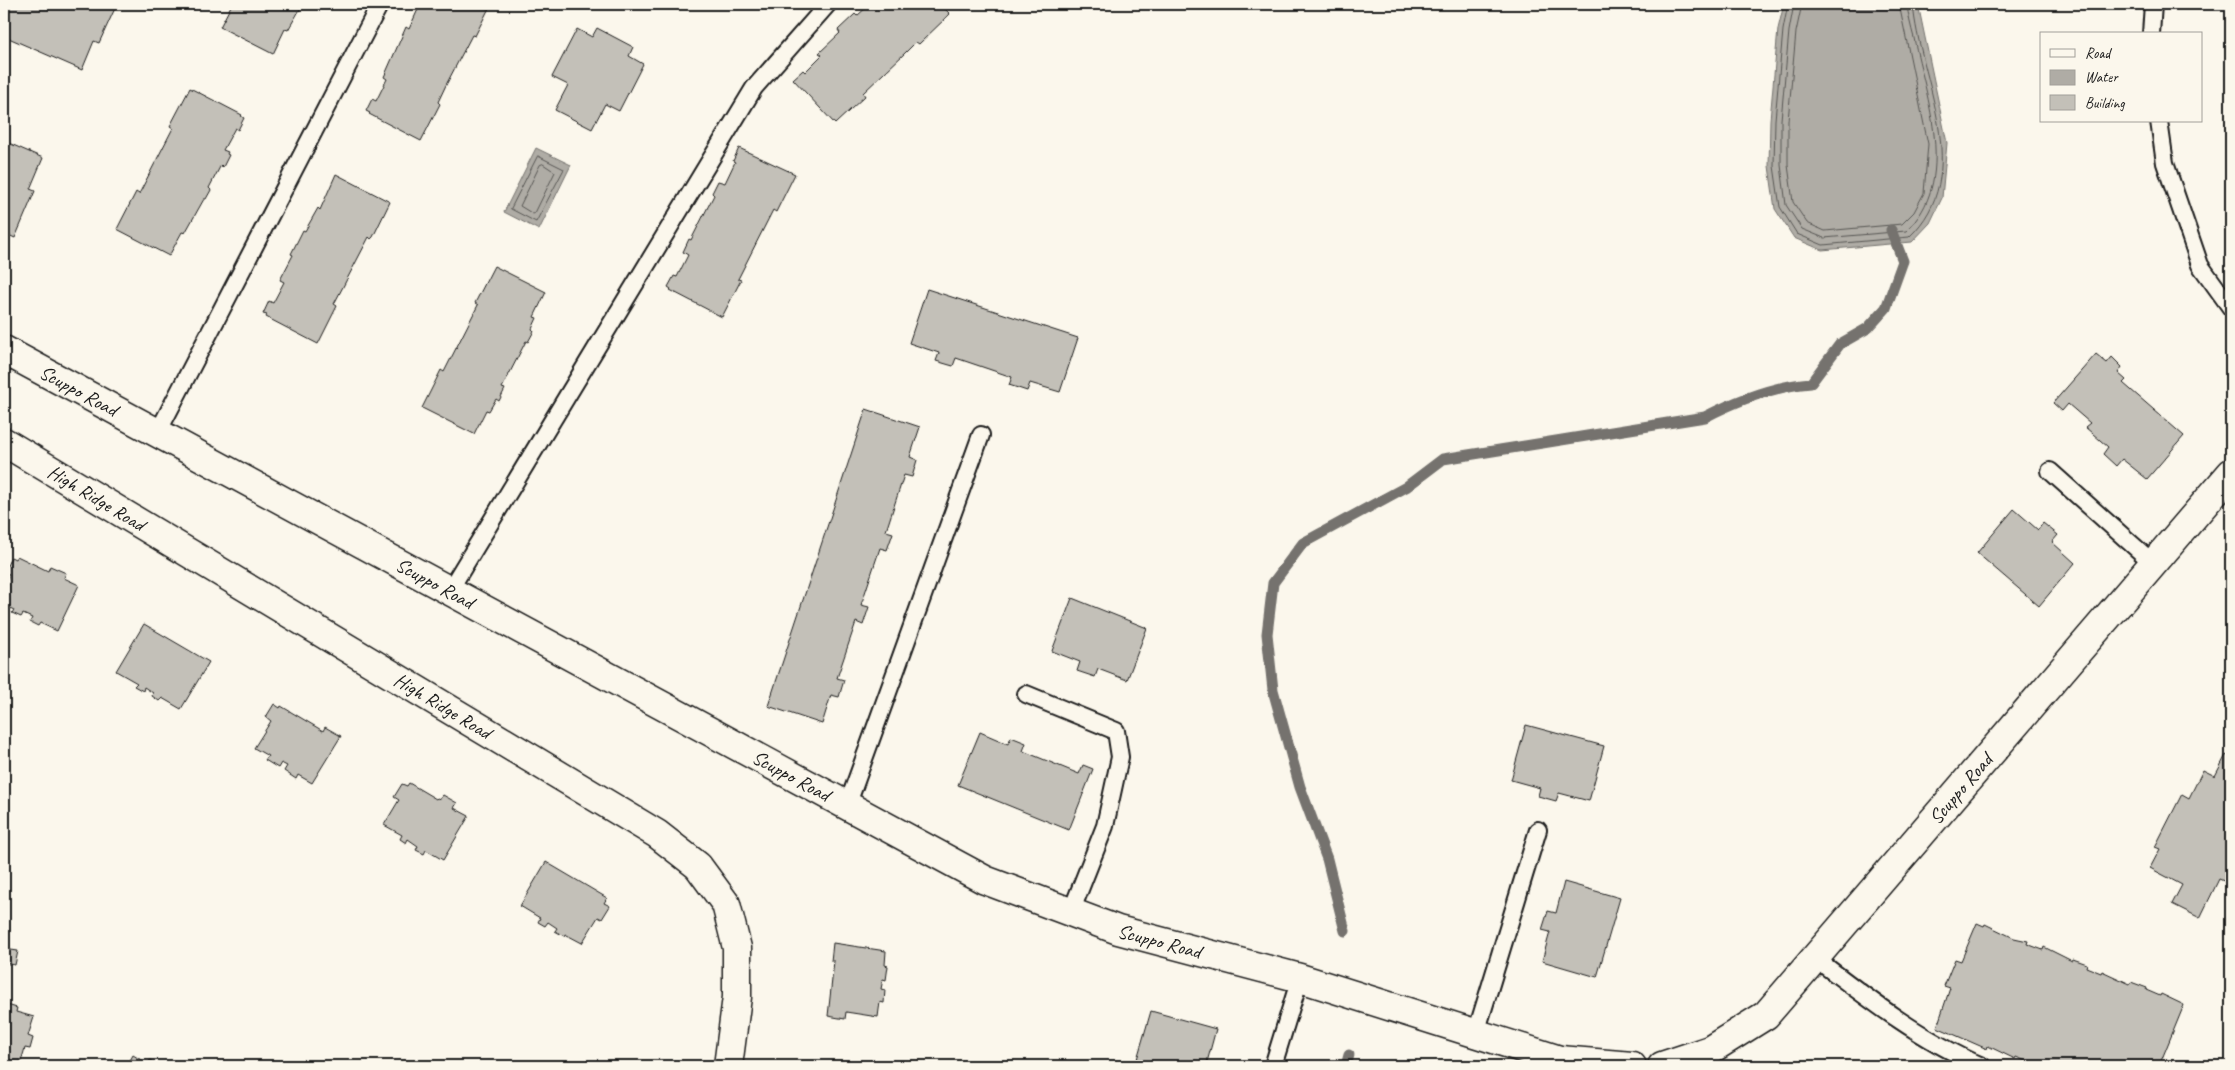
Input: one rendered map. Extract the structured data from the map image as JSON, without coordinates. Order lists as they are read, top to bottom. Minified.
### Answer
{"streets":{"street":["Scuppo Road","High Ridge Road"]},"legend":["Road","Water","Building"]}
